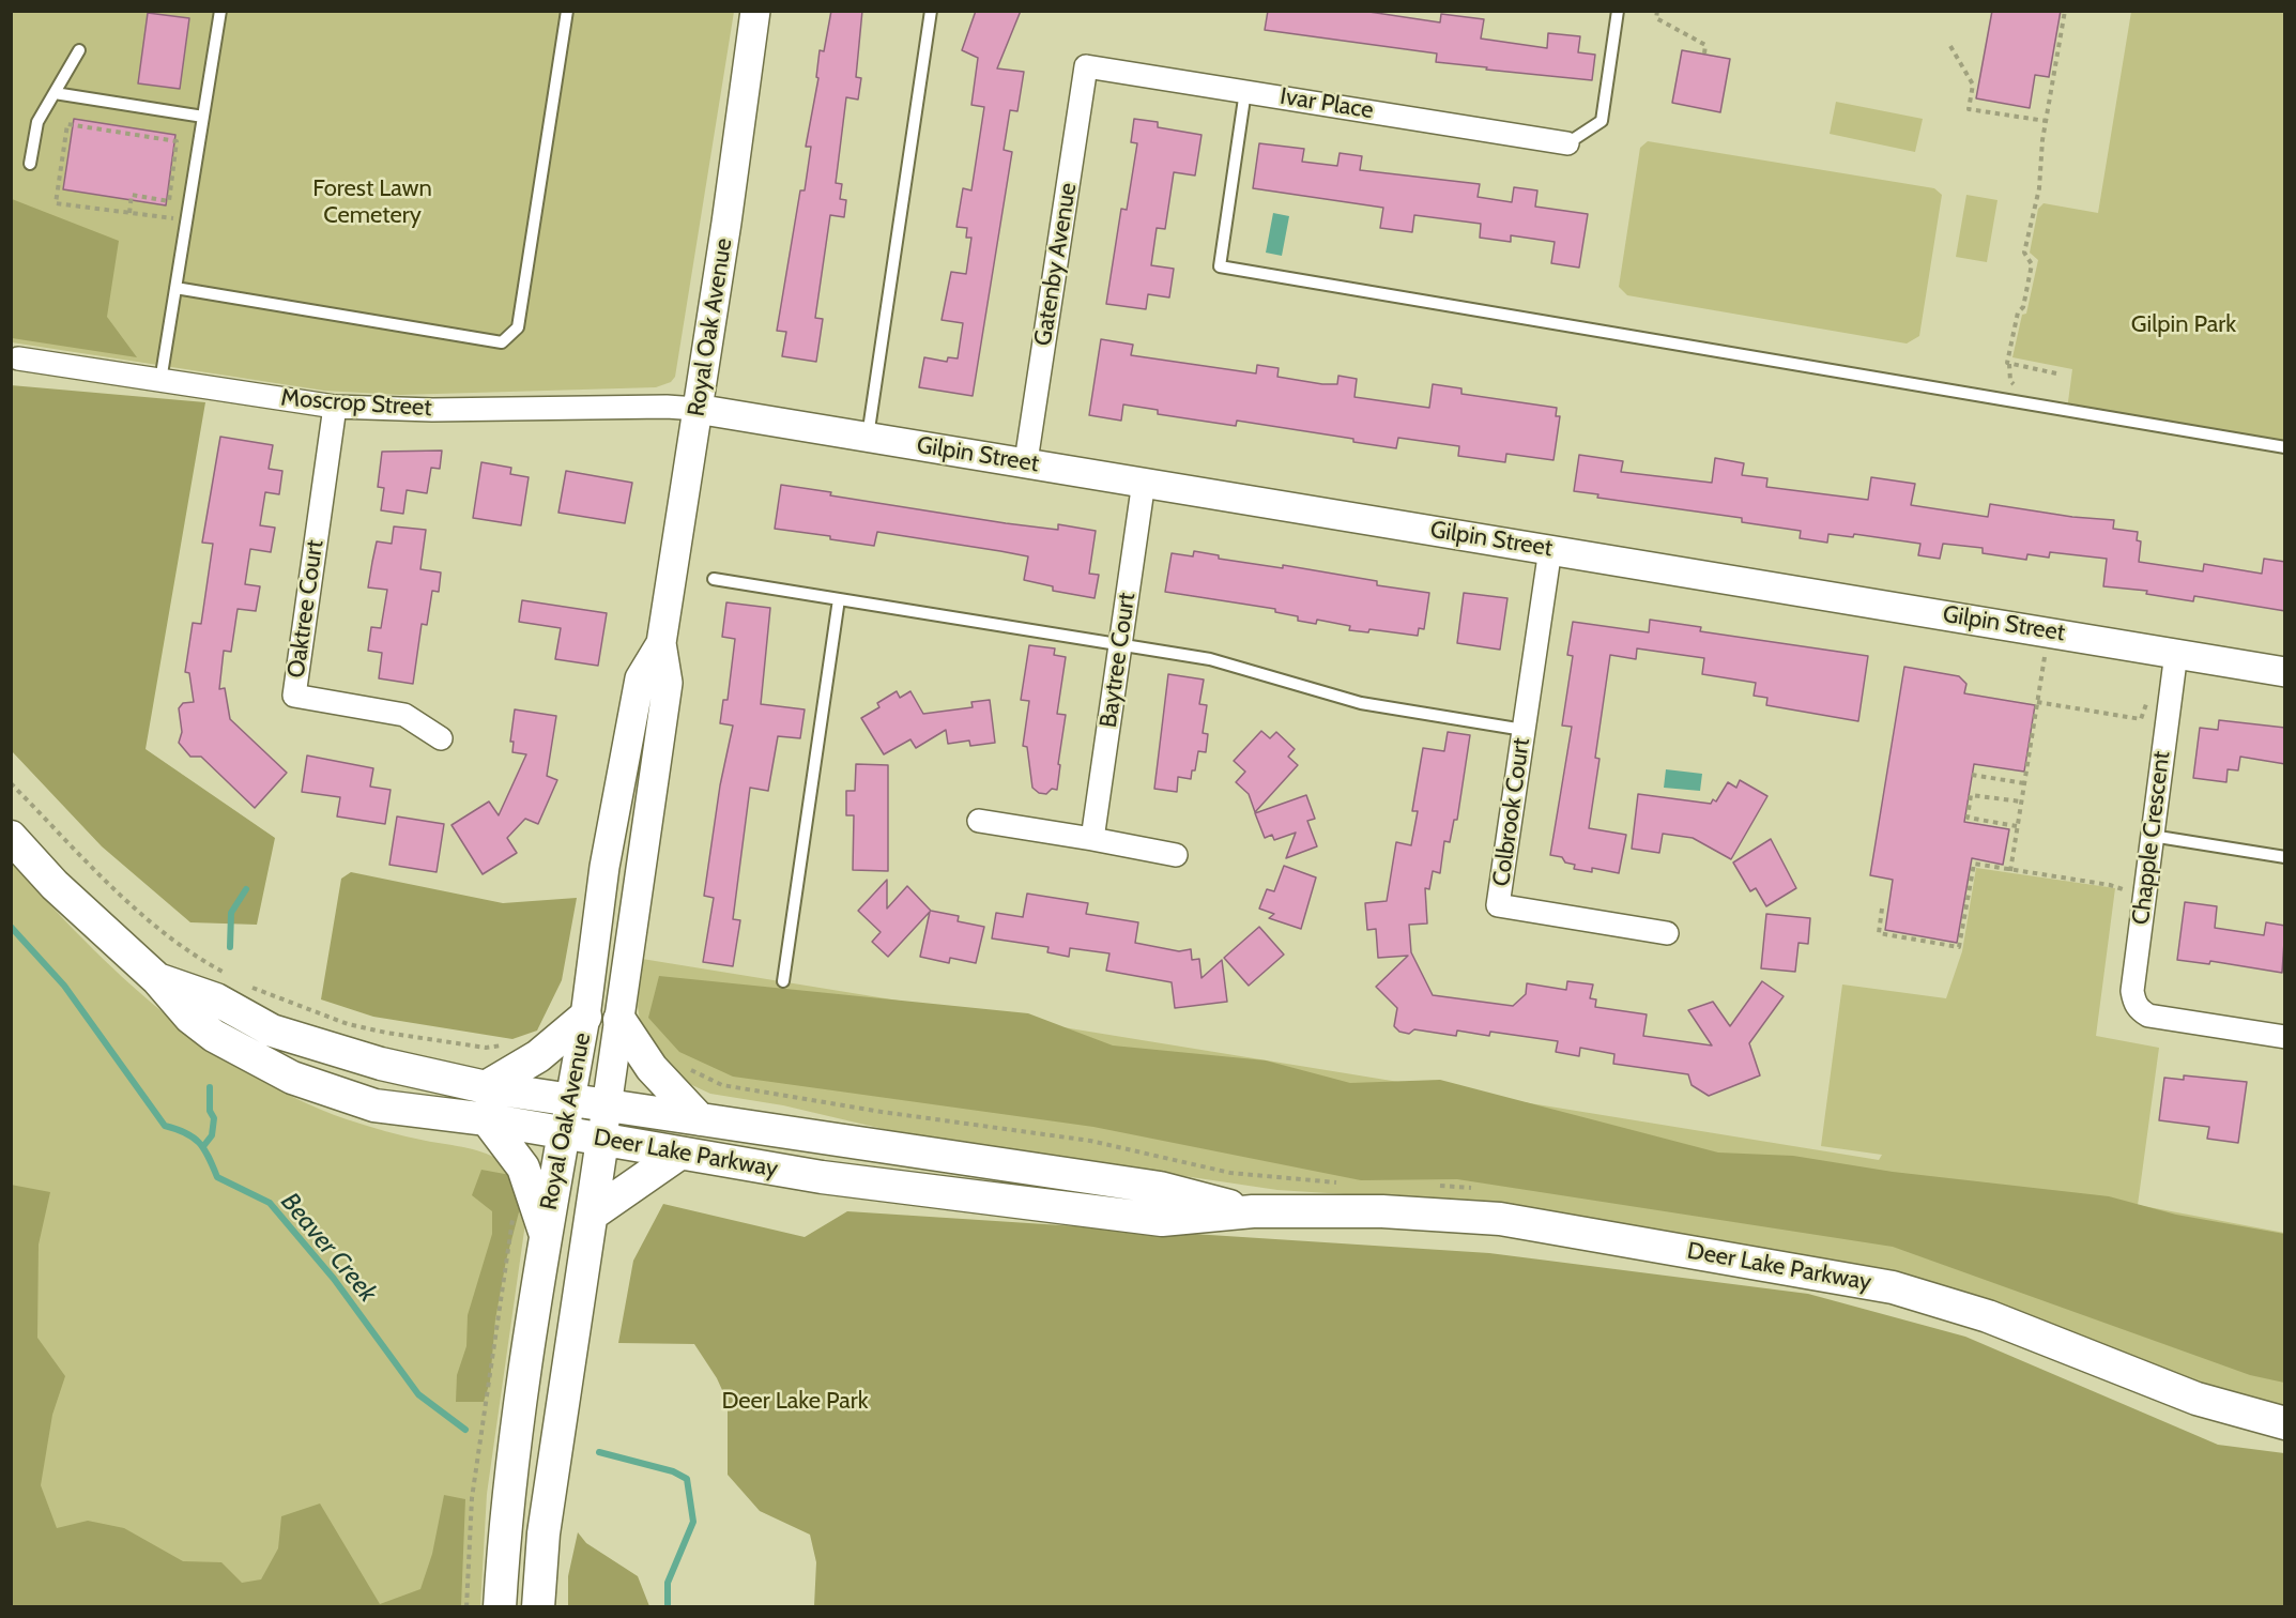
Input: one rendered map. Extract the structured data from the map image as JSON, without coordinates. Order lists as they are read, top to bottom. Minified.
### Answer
{"streets":{"main road":["Royal Oak Avenue","Deer Lake Parkway"],"street":["Ivar Place","Gatenby Avenue","Moscrop Street","Gilpin Street","Oaktree Court","Baytree Court","Colbrook Court","Chapple Crescent"]},"crossings":[["Ivar Place","Gatenby Avenue"],["Gatenby Avenue","Gilpin Street"],["Royal Oak Avenue","Moscrop Street"],["Royal Oak Avenue","Gilpin Street"],["Royal Oak Avenue","Deer Lake Parkway"],["Moscrop Street","Gilpin Street"],["Moscrop Street","Oaktree Court"],["Gilpin Street","Baytree Court"],["Gilpin Street","Colbrook Court"],["Gilpin Street","Chapple Crescent"]],"water":["Beaver Creek"],"parks":["Forest Lawn Cemetery","Gilpin Park","Deer Lake Park"]}
